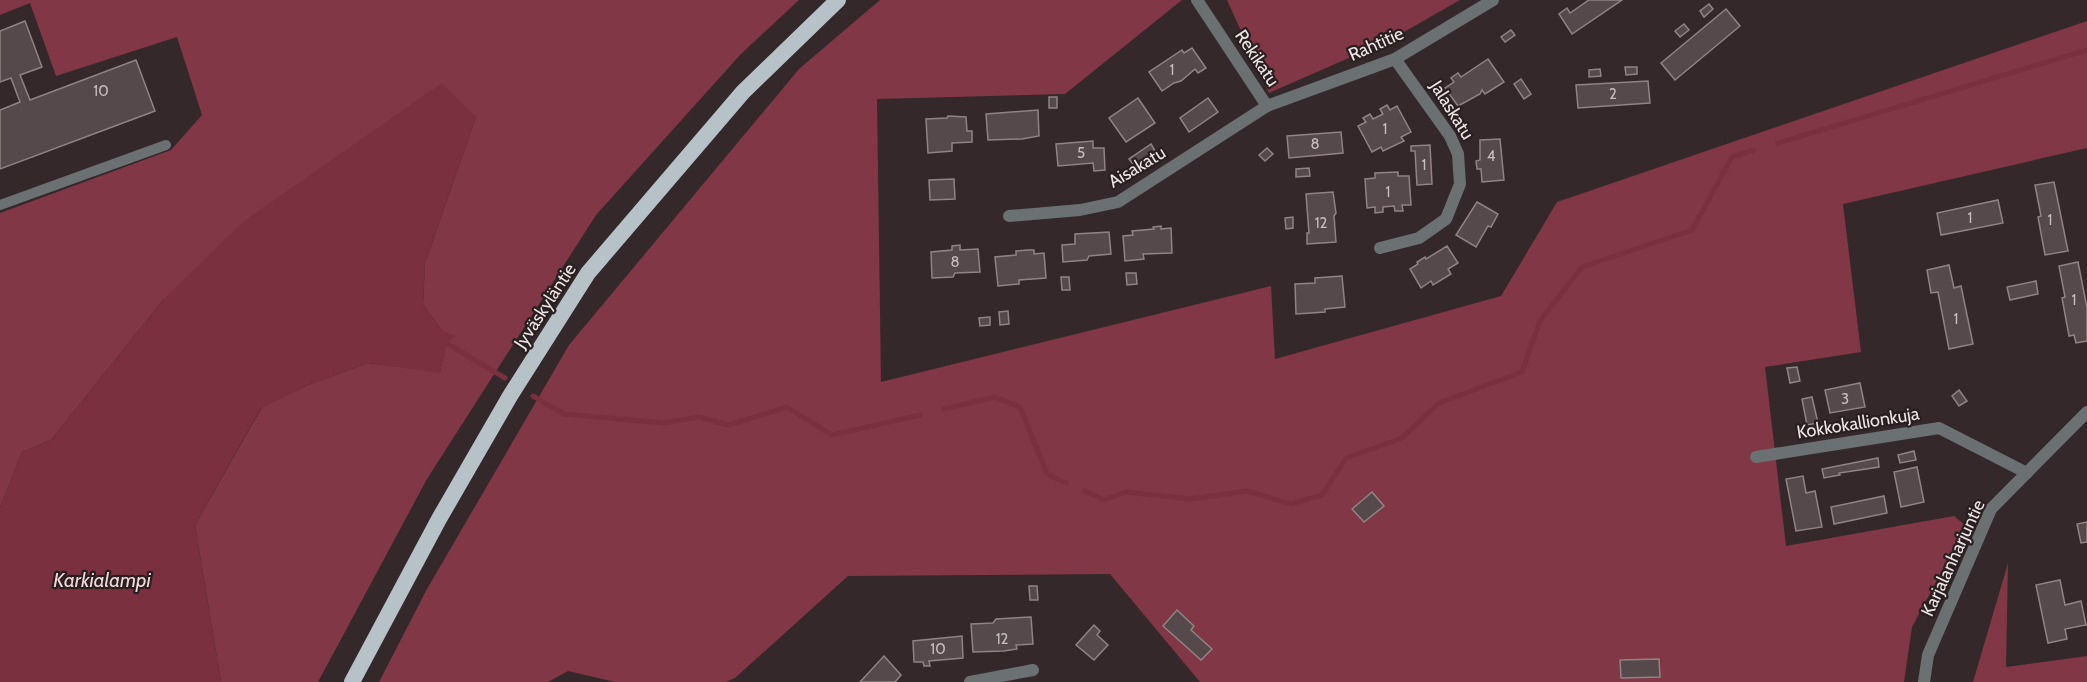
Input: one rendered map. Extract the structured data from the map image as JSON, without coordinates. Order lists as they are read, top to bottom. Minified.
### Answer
{"streets":{"highway":["Jyväskyläntie"],"street":["Rahtitie","Rekikatu","Jalaskatu","Aisakatu","Kokkokallionkuja","Karjalanharjuntie"]},"crossings":[["Rahtitie","Rekikatu"],["Rahtitie","Jalaskatu"],["Rahtitie","Aisakatu"],["Rekikatu","Aisakatu"],["Kokkokallionkuja","Karjalanharjuntie"]],"water":["Karkialampi"],"house_numbers":["1","10","2","1","8","5","4","1","1","1","1","12","8","1","1","3","12","10"]}
